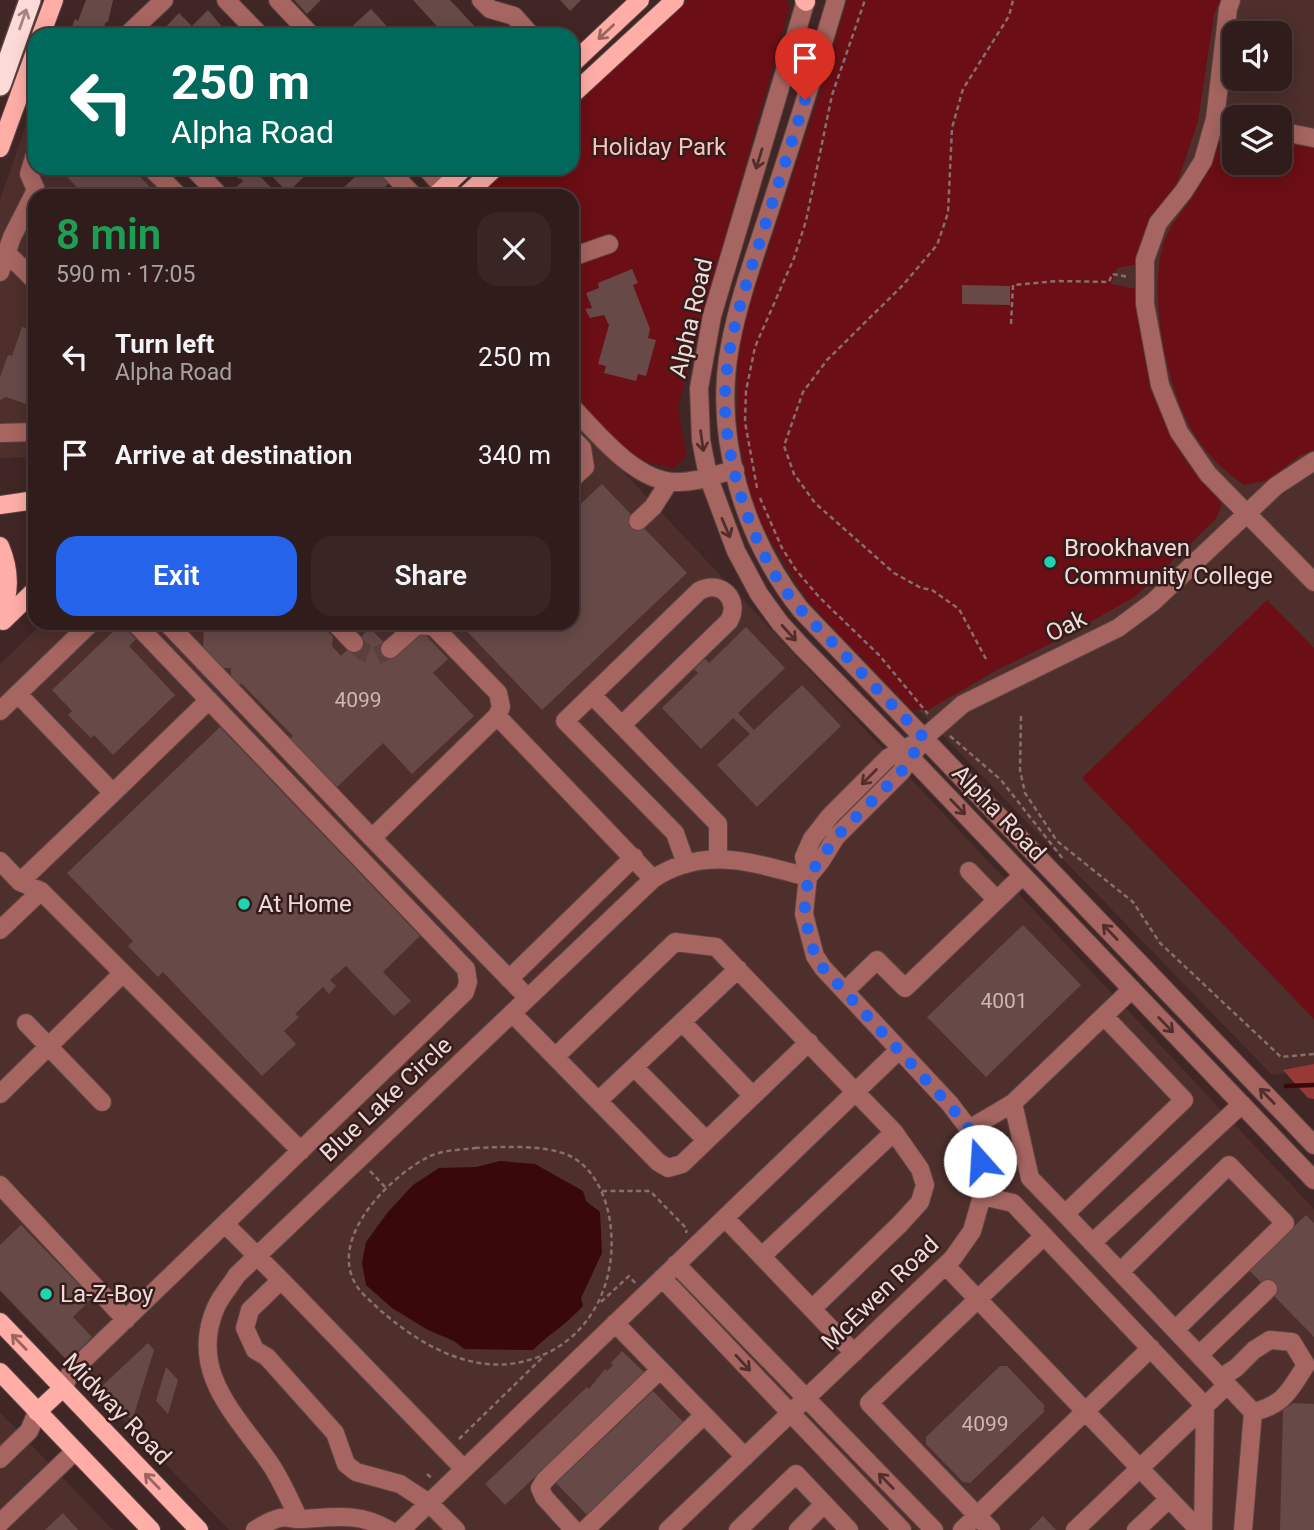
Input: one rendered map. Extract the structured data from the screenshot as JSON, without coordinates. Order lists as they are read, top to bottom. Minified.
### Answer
{"streets":{"main road":["Midway Road"],"street":["Alpha Road","Oak","Blue Lake Circle","McEwen Road"]},"crossings":[["Alpha Road","Oak"],["Alpha Road","McEwen Road"],["Oak","McEwen Road"],["Blue Lake Circle","McEwen Road"]],"parks":["Holiday Park"],"places":["Brookhaven Community College","At Home","La-Z-Boy"],"house_numbers":["4099","4001","4099"],"page":{"turn":["250 m","Alpha Road"],"heading":["8 min","590 m · 17:05"],"list":[{"name":"Turn left","note":"Alpha Road","value":"250 m"},{"name":"Arrive at destination","value":"340 m"}],"buttons":["Exit","Share"]}}
